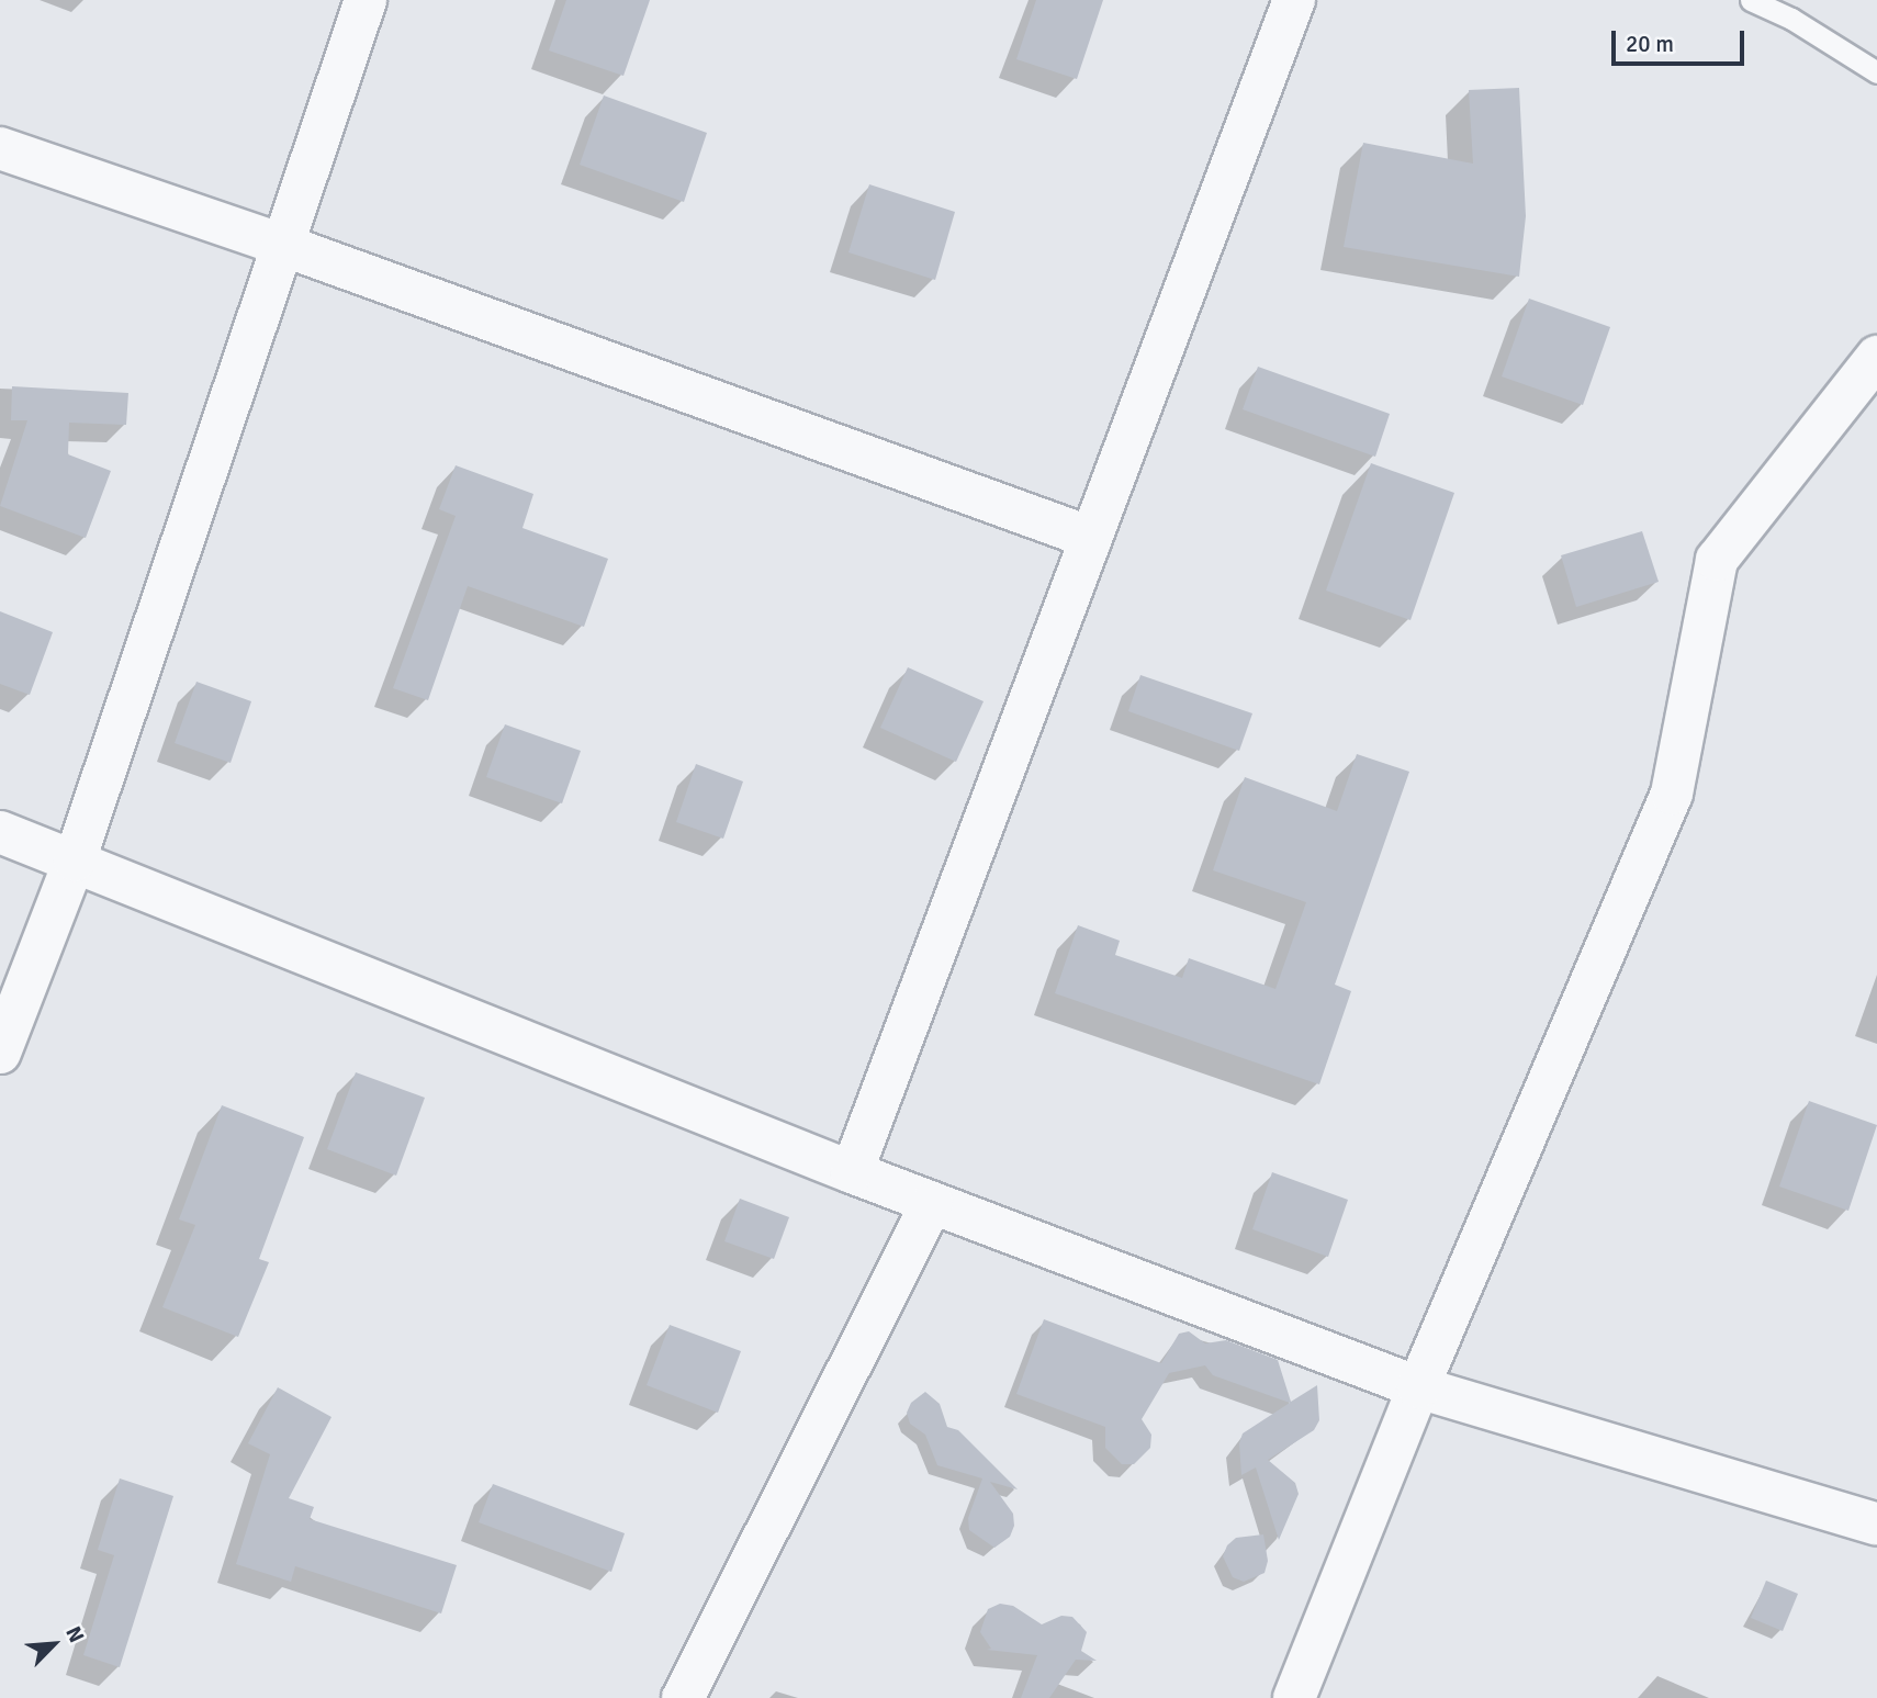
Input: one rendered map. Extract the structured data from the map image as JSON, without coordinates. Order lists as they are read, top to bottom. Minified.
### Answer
{"scale_bar":"20 m","north":"top right"}
